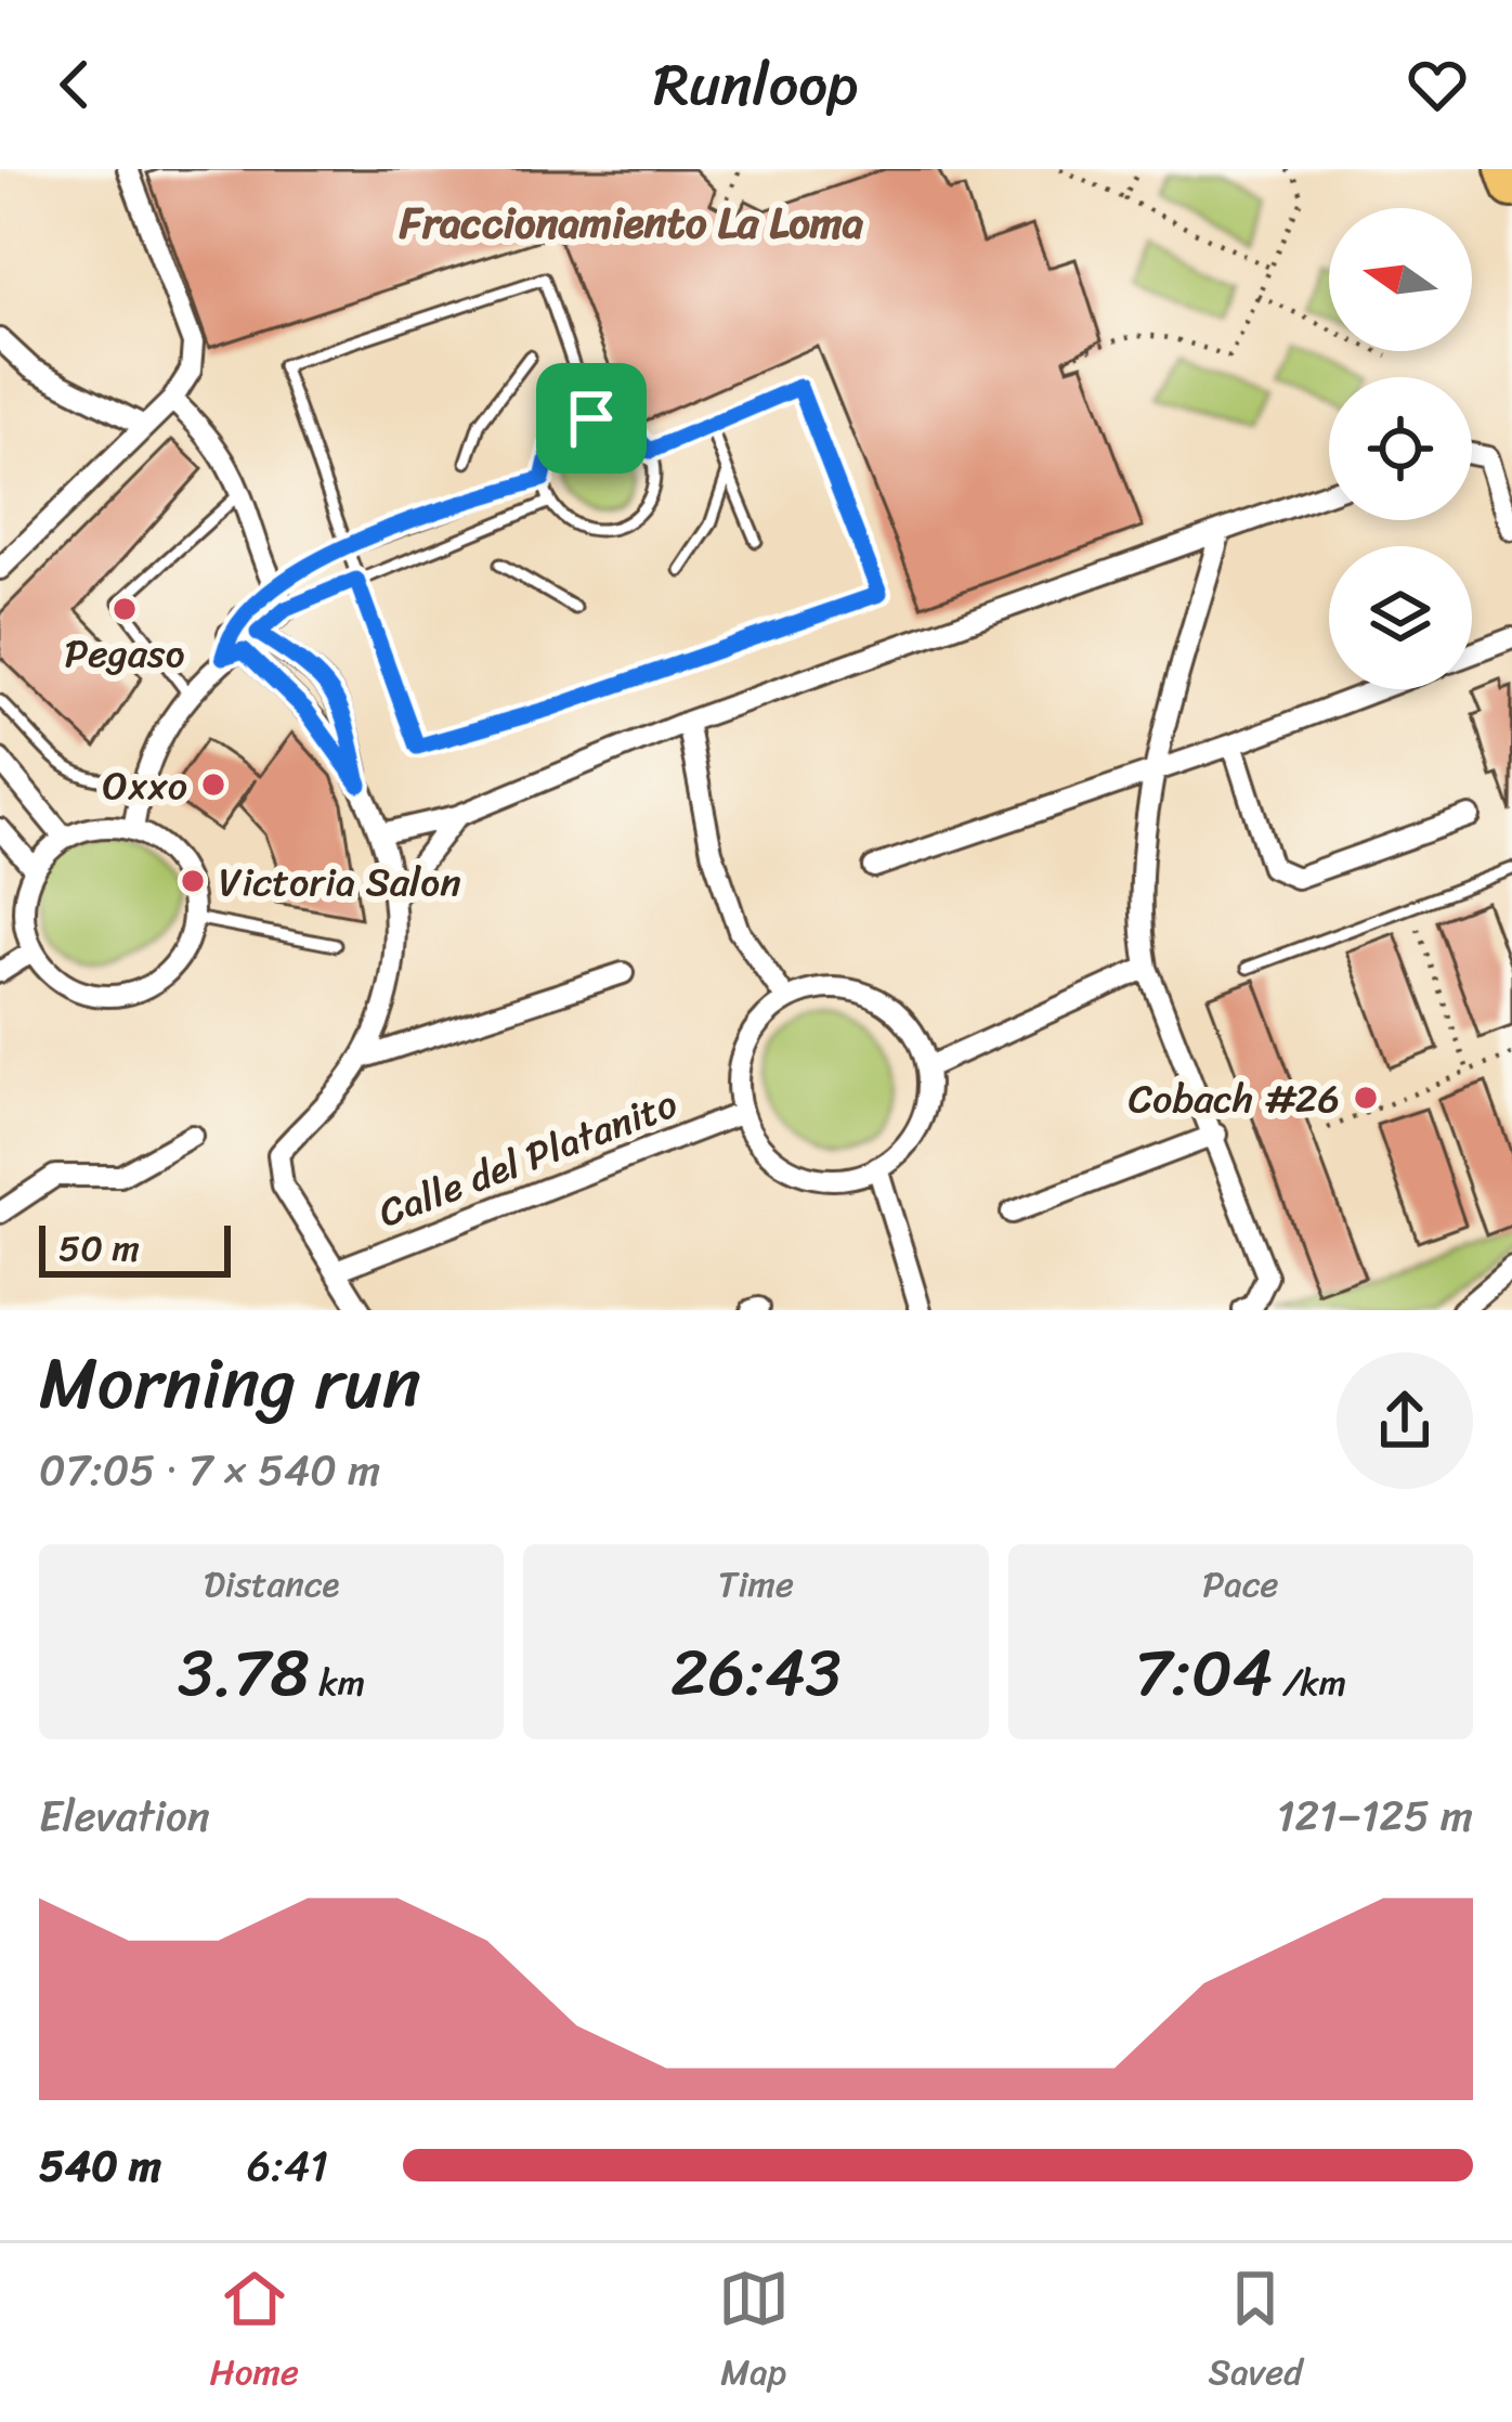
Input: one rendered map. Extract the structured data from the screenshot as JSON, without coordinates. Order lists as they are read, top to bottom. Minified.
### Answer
{"streets":{"street":["Calle del Platanito"]},"districts":["Fraccionamiento La Loma"],"places":["Pegaso","Oxxo","Victoria Salon","Cobach #26"],"scale_bar":"50 m","north":"left","page":{"header":"Runloop","scale":"50 m","heading":["Morning run","07:05 · 7 × 540 m"],"stats":[["Distance","3.78 km"],["Time","26:43"],["Pace","7:04 /km"]],"chart":["Elevation","121–125 m"],"list":[{"name":"540 m","note":"6:41"}],"tabs":["Home","Map","Saved"]}}
